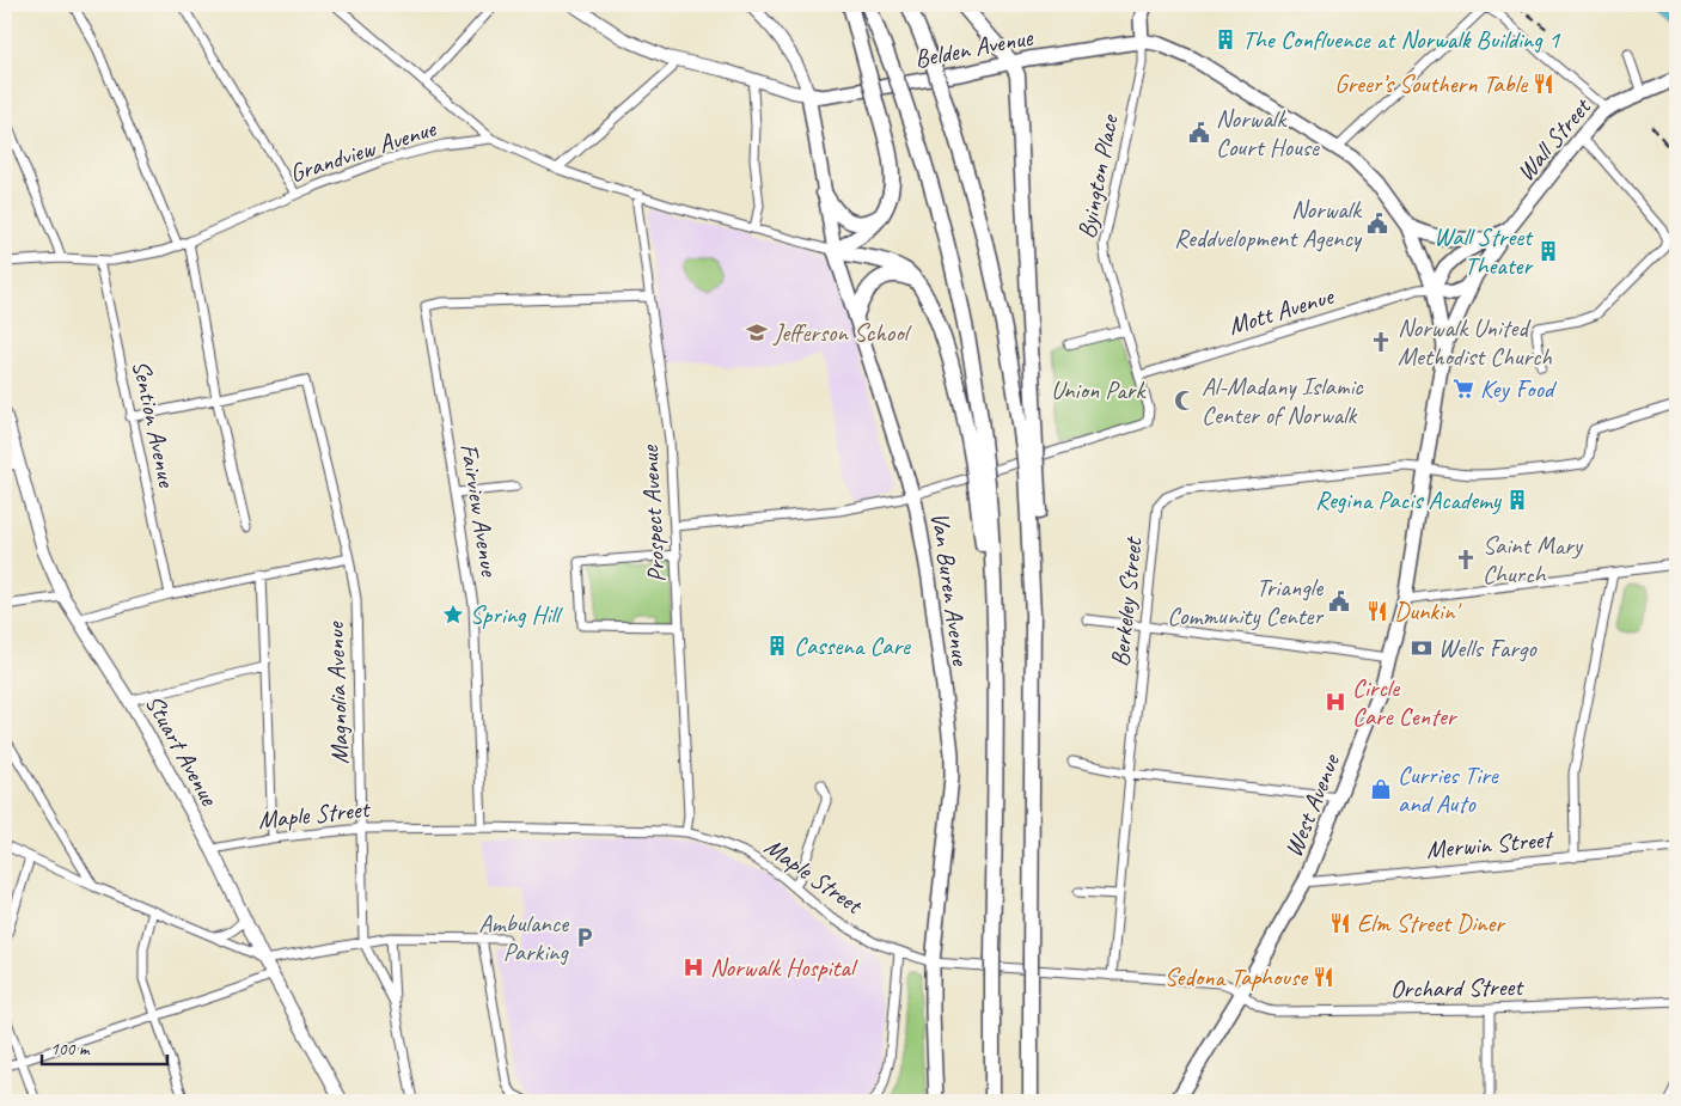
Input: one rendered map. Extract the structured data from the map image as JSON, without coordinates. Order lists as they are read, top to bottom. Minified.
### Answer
{"streets":{"main road":["Belden Avenue","Wall Street","Van Buren Avenue","West Avenue"],"street":["Grandview Avenue","Byington Place","Mott Avenue","Sention Avenue","Fairview Avenue","Prospect Avenue","Berkeley Street","Magnolia Avenue","Stuart Avenue","Maple Street","Merwin Street","Orchard Street"]},"crossings":[["Belden Avenue","Wall Street"],["Belden Avenue","Byington Place"],["Belden Avenue","Mott Avenue"],["Belden Avenue","Van Buren Avenue"],["Belden Avenue","West Avenue"],["Wall Street","Mott Avenue"],["Wall Street","West Avenue"],["Grandview Avenue","Sention Avenue"],["Grandview Avenue","Prospect Avenue"],["Grandview Avenue","Van Buren Avenue"],["Byington Place","Mott Avenue"],["Byington Place","Van Buren Avenue"],["Mott Avenue","West Avenue"],["Fairview Avenue","Prospect Avenue"],["Fairview Avenue","Maple Street"],["Prospect Avenue","Maple Street"],["Van Buren Avenue","Maple Street"],["Berkeley Street","West Avenue"],["Berkeley Street","Maple Street"],["Magnolia Avenue","Maple Street"],["Stuart Avenue","Maple Street"],["West Avenue","Maple Street"],["West Avenue","Merwin Street"],["West Avenue","Orchard Street"],["Maple Street","Orchard Street"]],"parks":["Union Park"],"places":{"building":["The Confluence at Norwalk Building 1","Wall Street Theater","Regina Pacis Academy","Cassena Care"],"restaurant":["Greer’s Southern Table","Dunkin'","Elm Street Diner","Sedona Taphouse"],"public building":["Norwalk Court House","Norwalk Reddvelopment Agency","Triangle Community Center"],"school or university":["Jefferson School"],"church":["Norwalk United Methodist Church","Saint Mary Church"],"supermarket":["Key Food"],"mosque":["Al-Madany Islamic Center of Norwalk"],"place":["Spring Hill"],"bank":["Wells Fargo"],"hospital":["Circle Care Center","Norwalk Hospital"],"shop":["Curries Tire and Auto"],"parking":["Ambulance Parking"]},"scale_bar":"100 m"}
